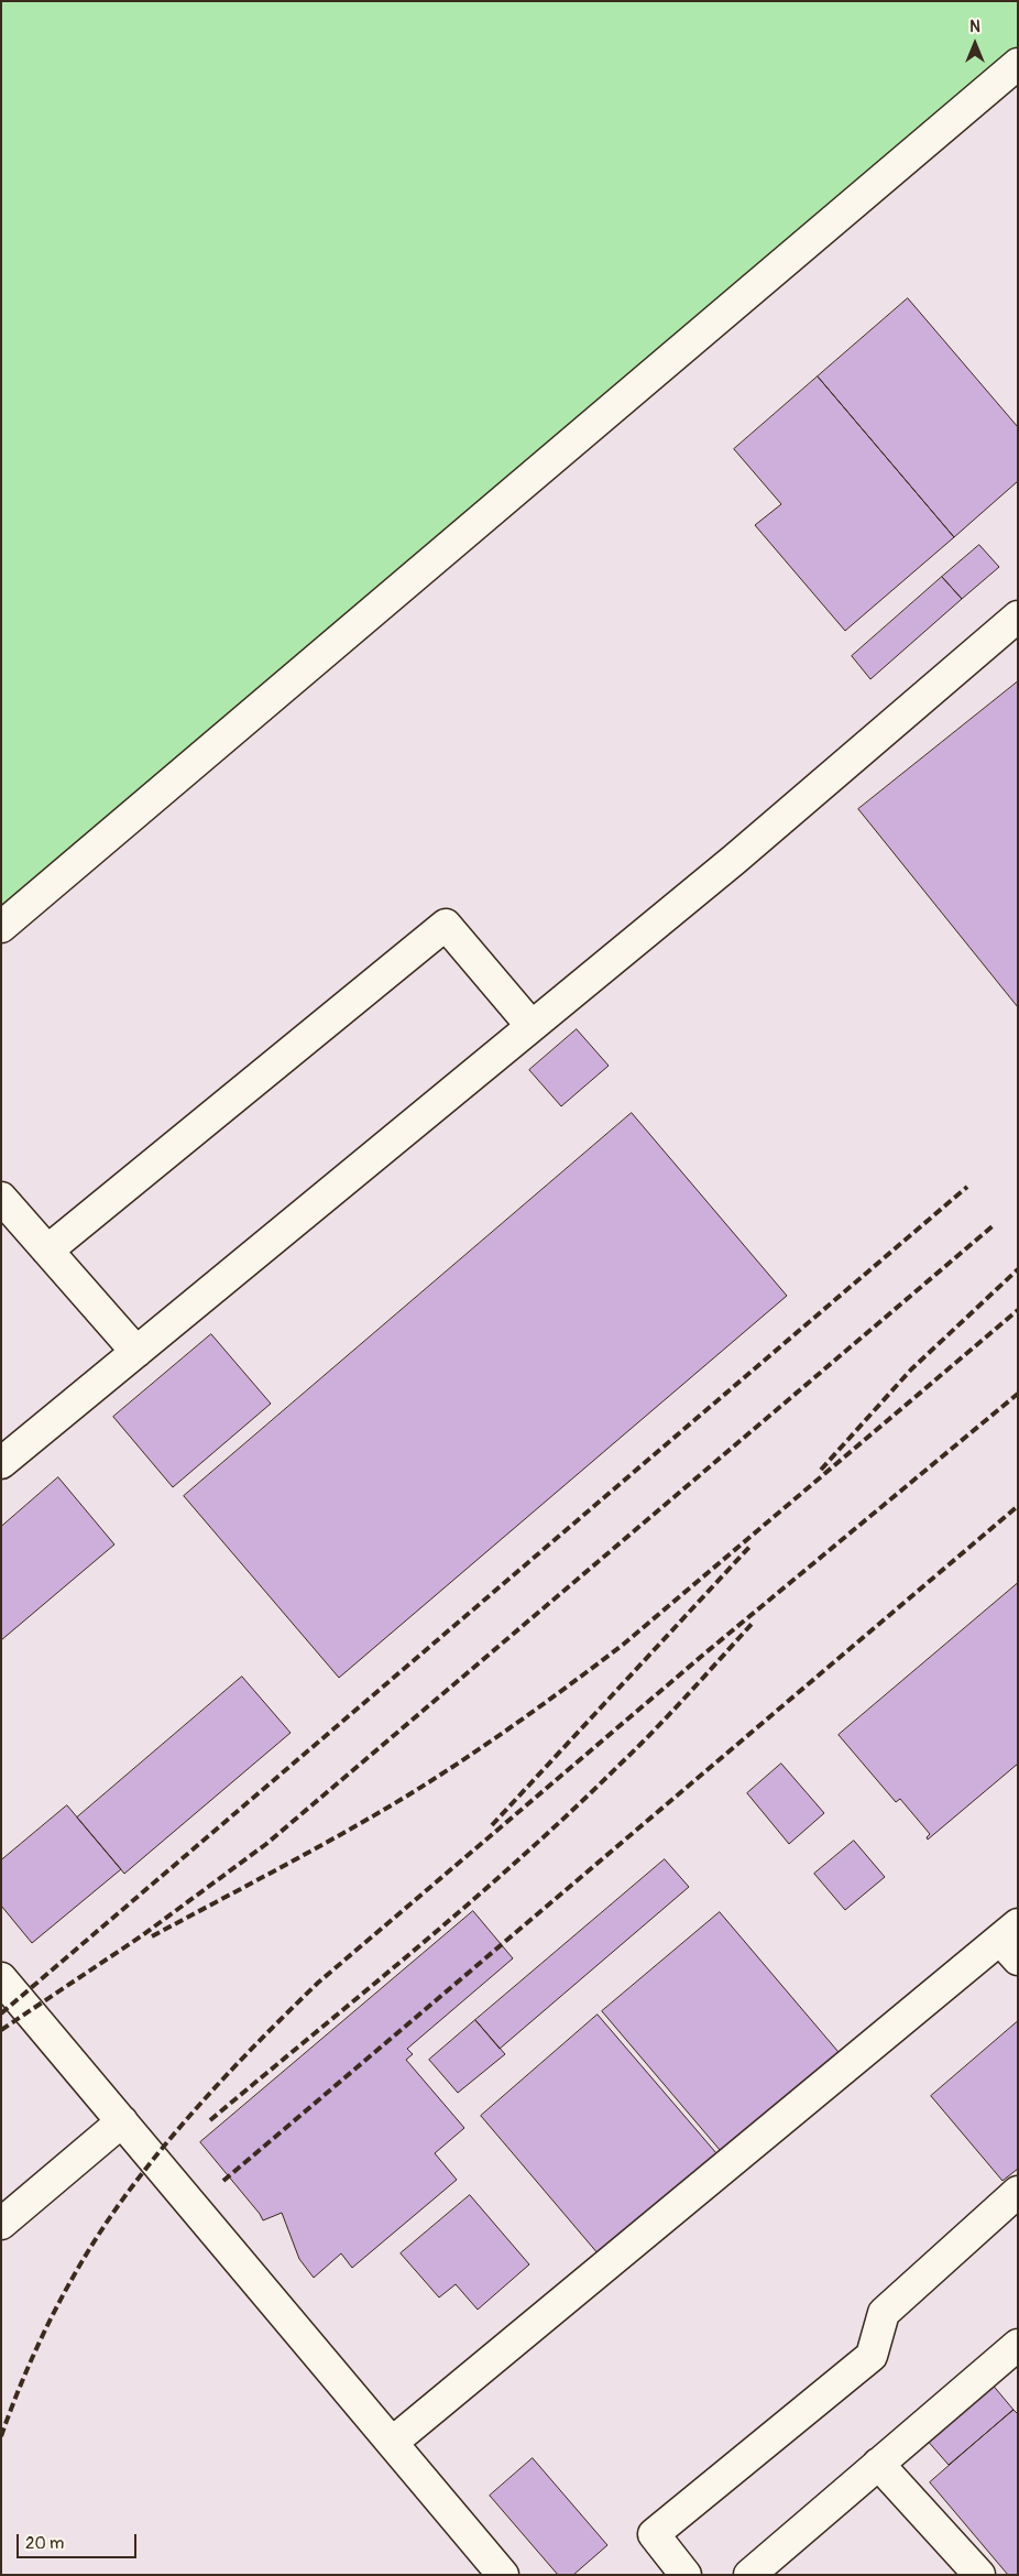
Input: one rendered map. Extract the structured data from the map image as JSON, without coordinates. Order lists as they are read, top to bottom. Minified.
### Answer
{"scale_bar":"20 m","north":"top"}
